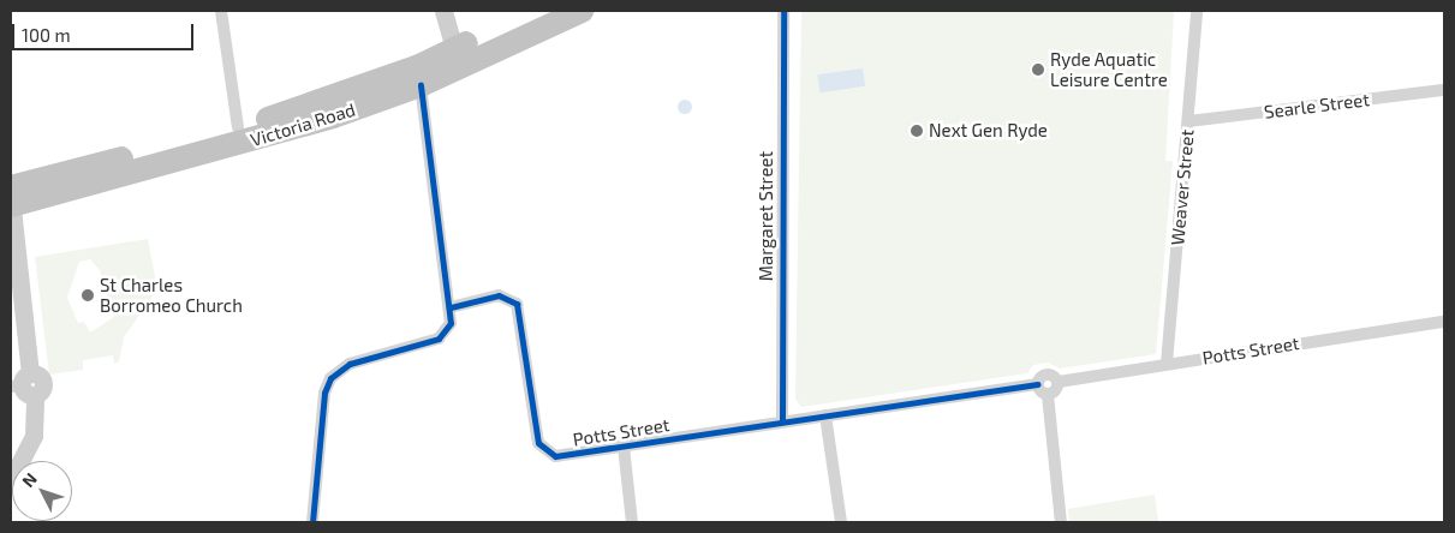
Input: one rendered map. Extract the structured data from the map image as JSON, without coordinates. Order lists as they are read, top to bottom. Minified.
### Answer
{"streets":{"highway":["Victoria Road"],"street":["Searle Street","Weaver Street","Margaret Street","Potts Street"]},"crossings":[["Searle Street","Weaver Street"],["Weaver Street","Potts Street"],["Margaret Street","Potts Street"]],"places":["Ryde Aquatic Leisure Centre","Next Gen Ryde","St Charles Borromeo Church"],"scale_bar":"100 m","north":"top left"}
